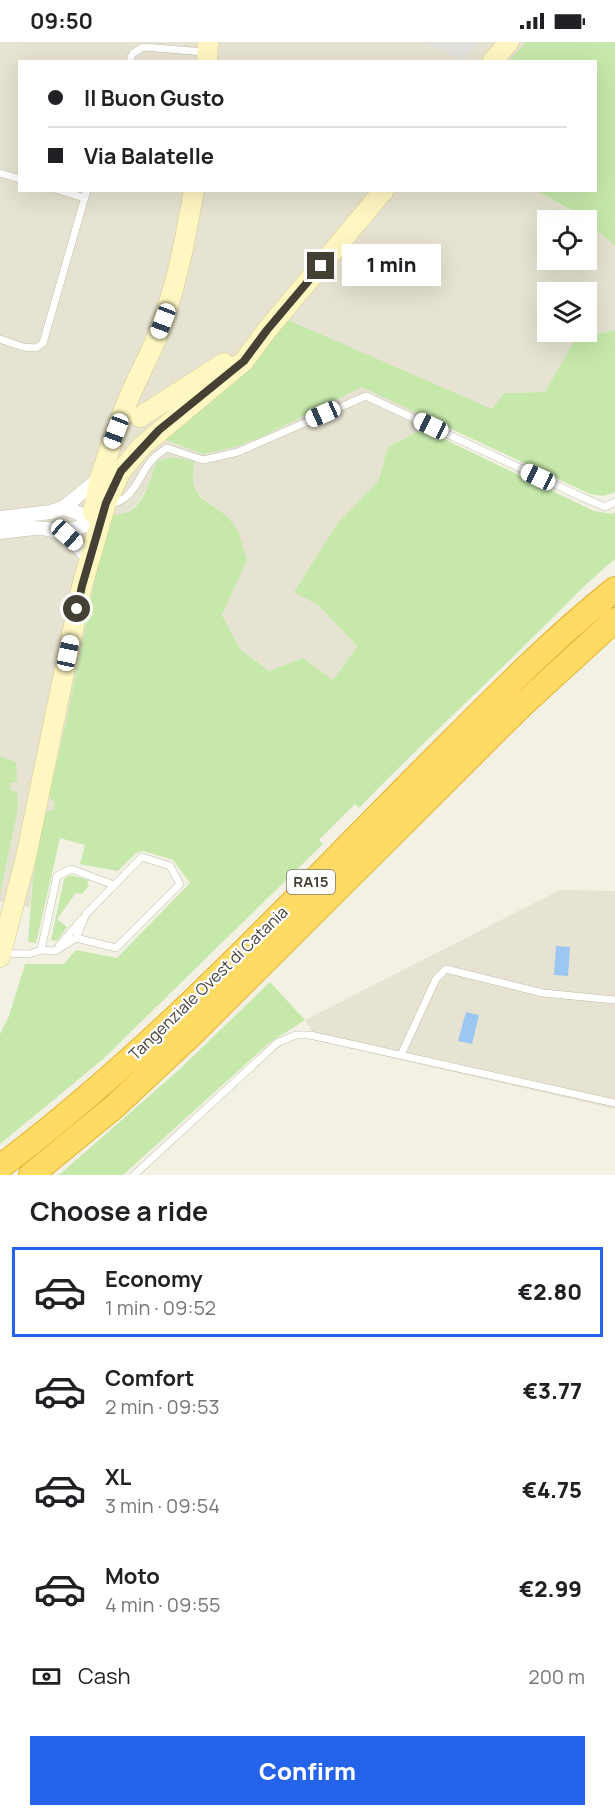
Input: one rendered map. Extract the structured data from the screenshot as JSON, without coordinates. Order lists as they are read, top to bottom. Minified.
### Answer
{"streets":{"highway":["RA15","Tangenziale Ovest di Catania"]},"page":{"status":"09:50","banner":["Il Buon Gusto","Via Balatelle"],"bubble":"1 min","heading":"Choose a ride","list":[{"name":"Economy","note":"1 min · 09:52","value":"€2.80"},{"name":"Comfort","note":"2 min · 09:53","value":"€3.77"},{"name":"XL","note":"3 min · 09:54","value":"€4.75"},{"name":"Moto","note":"4 min · 09:55","value":"€2.99"}],"pay":["Cash","200 m"],"buttons":"Confirm"}}
